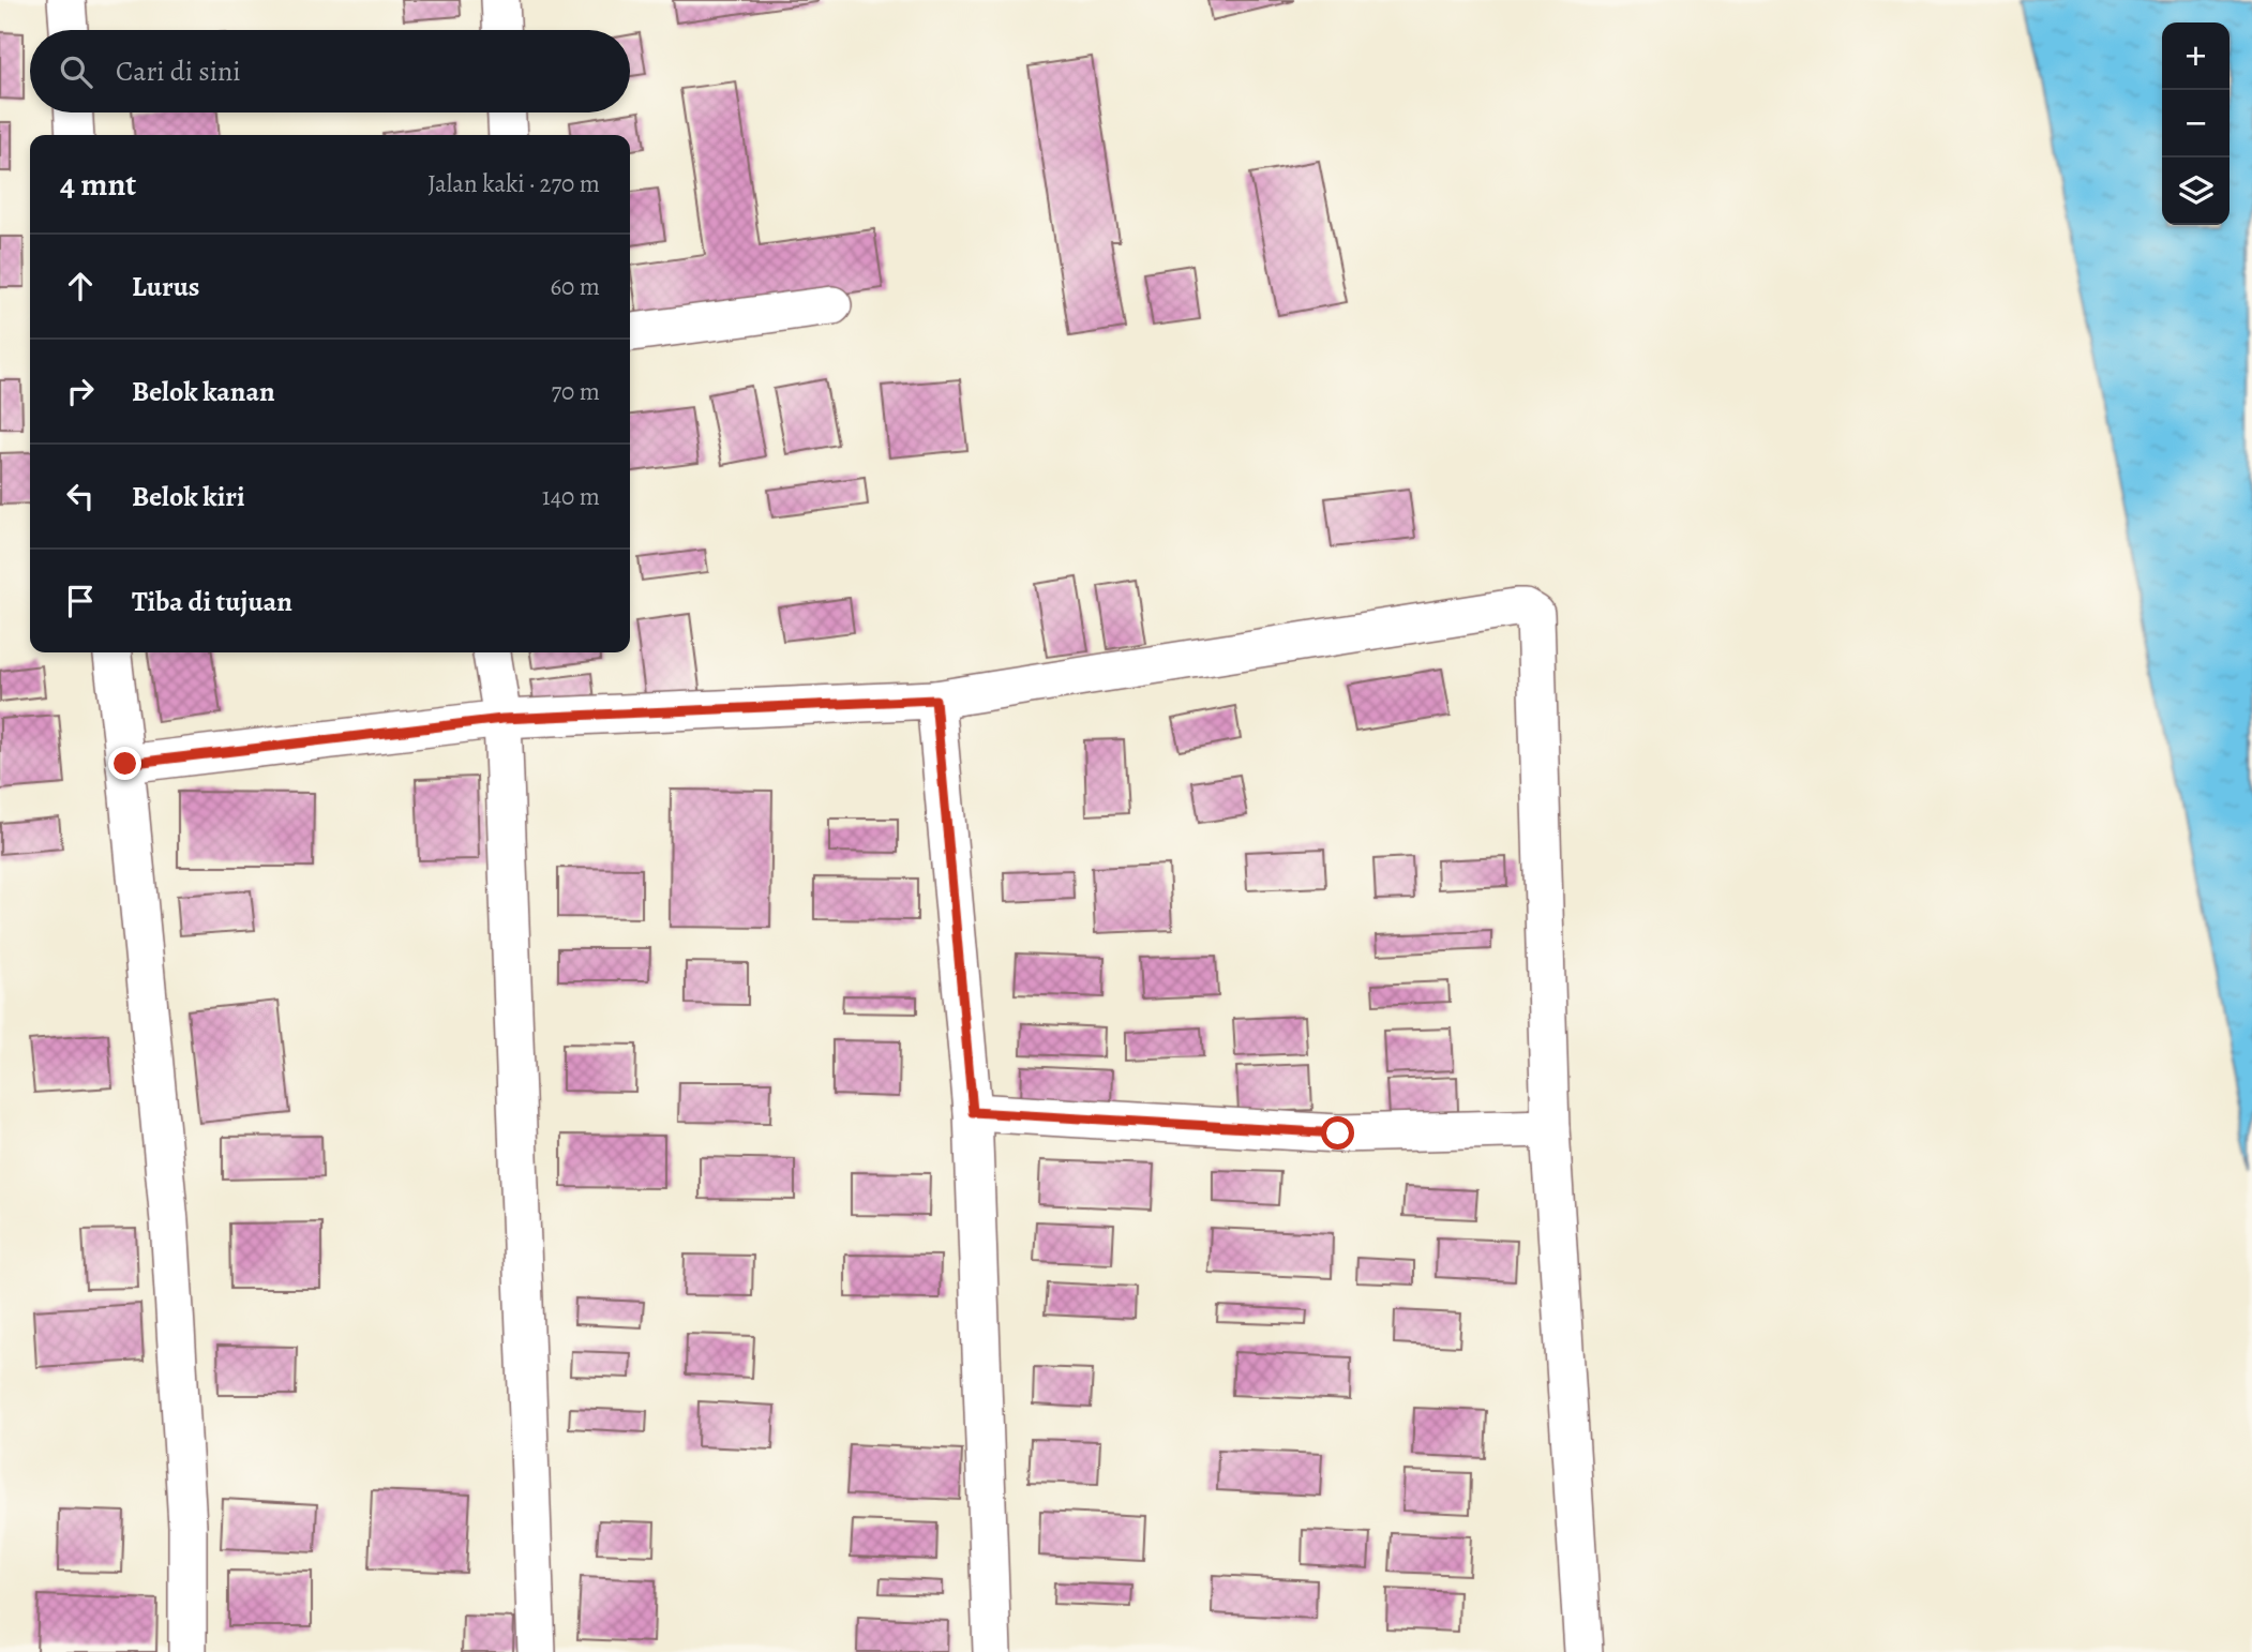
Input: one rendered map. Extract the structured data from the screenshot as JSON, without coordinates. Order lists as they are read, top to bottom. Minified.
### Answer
{"page":{"map_buttons":["+","−"],"search":"Cari di sini","heading":["4 mnt","Jalan kaki · 270 m"],"list":[["Lurus","60 m"],["Belok kanan","70 m"],["Belok kiri","140 m"],"Tiba di tujuan"]}}
